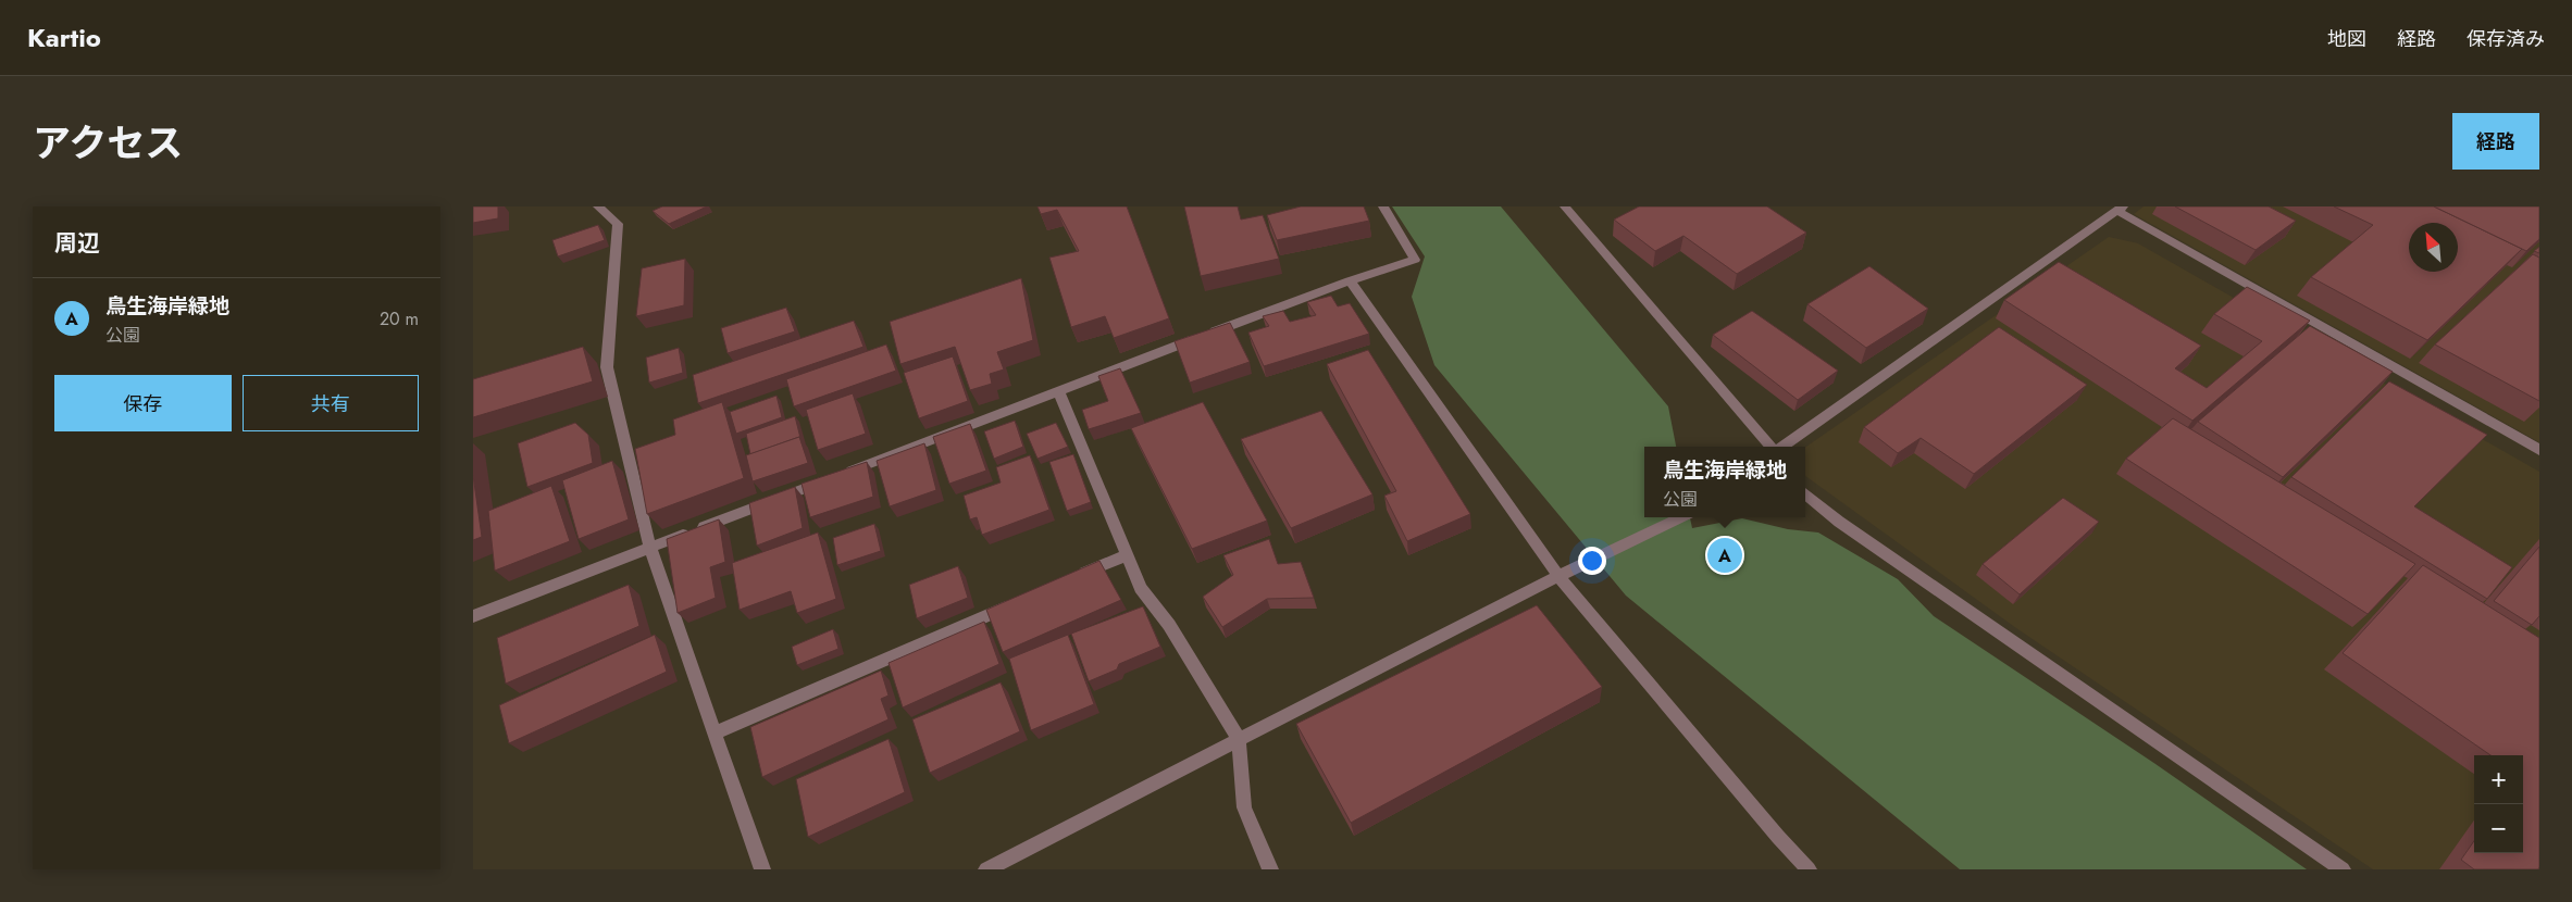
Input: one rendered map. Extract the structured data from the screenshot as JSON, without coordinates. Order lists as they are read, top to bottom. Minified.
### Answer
{"north":"top left","page":{"header":"Kartio","nav":["地図","経路","保存済み"],"title":"アクセス","buttons":["経路",["保存","共有"]],"heading":"周辺","list":[{"mark":"A","name":"鳥生海岸緑地","note":"公園","value":"20 m"}],"popup":["鳥生海岸緑地","公園"],"pins":"A","map_buttons":["+","−"]}}
